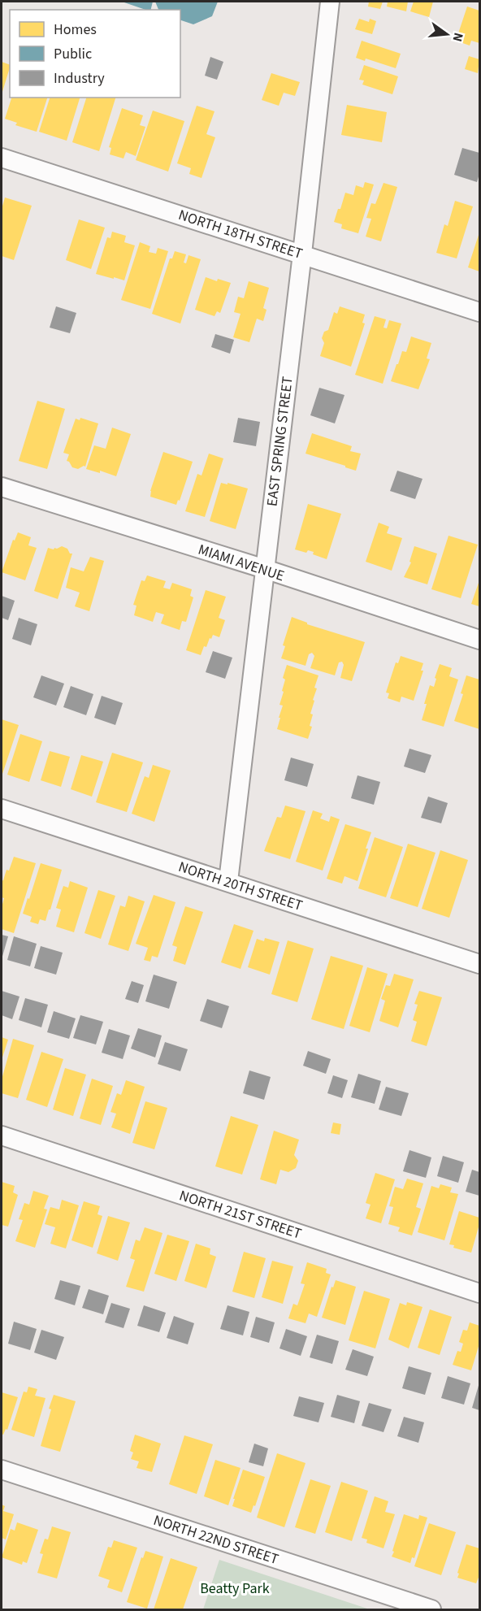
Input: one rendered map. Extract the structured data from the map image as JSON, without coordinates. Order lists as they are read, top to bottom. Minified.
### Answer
{"streets":{"street":["NORTH 18TH STREET","EAST SPRING STREET","MIAMI AVENUE","NORTH 20TH STREET","NORTH 21ST STREET","NORTH 22ND STREET"]},"crossings":[["NORTH 18TH STREET","EAST SPRING STREET"],["EAST SPRING STREET","MIAMI AVENUE"],["EAST SPRING STREET","NORTH 20TH STREET"]],"parks":["Beatty Park"],"legend":["Homes","Public","Industry"],"north":"right"}
